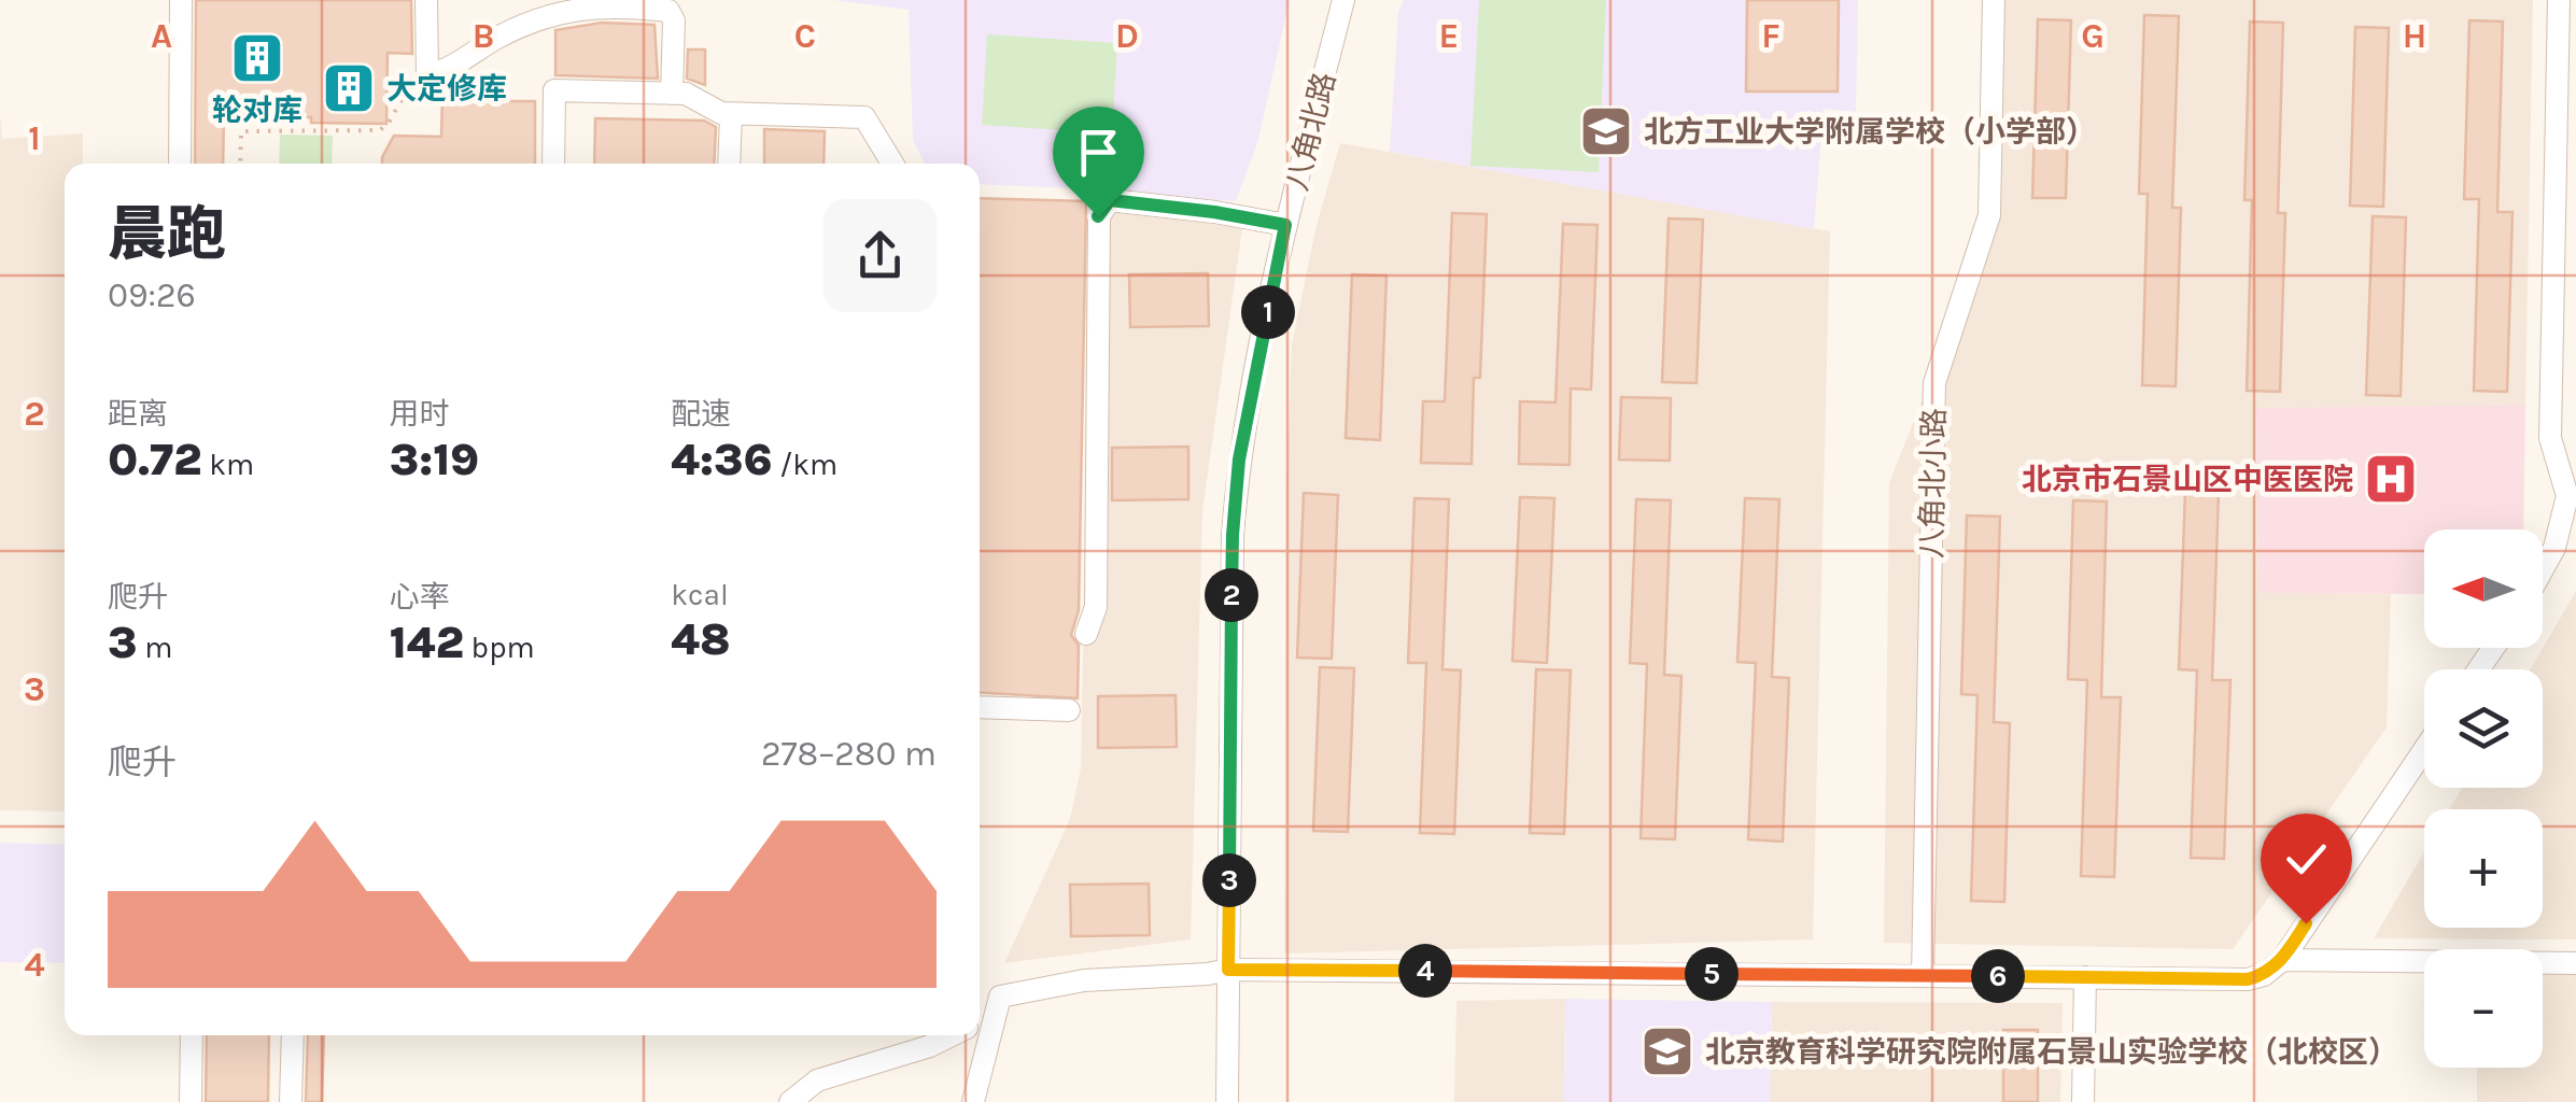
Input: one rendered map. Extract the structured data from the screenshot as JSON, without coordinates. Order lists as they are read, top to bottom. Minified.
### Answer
{"streets":{"street":["八角北路","八角北小路"]},"places":{"building":["轮对库","大定修库"],"school or university":["北方工业大学附属学校（小学部）","北京教育科学研究院附属石景山实验学校（北校区）"],"hospital":["北京市石景山区中医医院"]},"north":"left","page":{"heading":["晨跑","09:26"],"pins":["1","2","3","4","5","6"],"stats":[["距离","0.72 km"],["用时","3:19"],["配速","4:36 /km"],["爬升","3 m"],["心率","142 bpm"],["kcal","48"]],"map_buttons":["+","−"],"chart":["爬升","278–280 m"]},"grid":{"columns":["A","B","C","D","E","F","G","H"],"rows":["1","2","3","4"]}}
